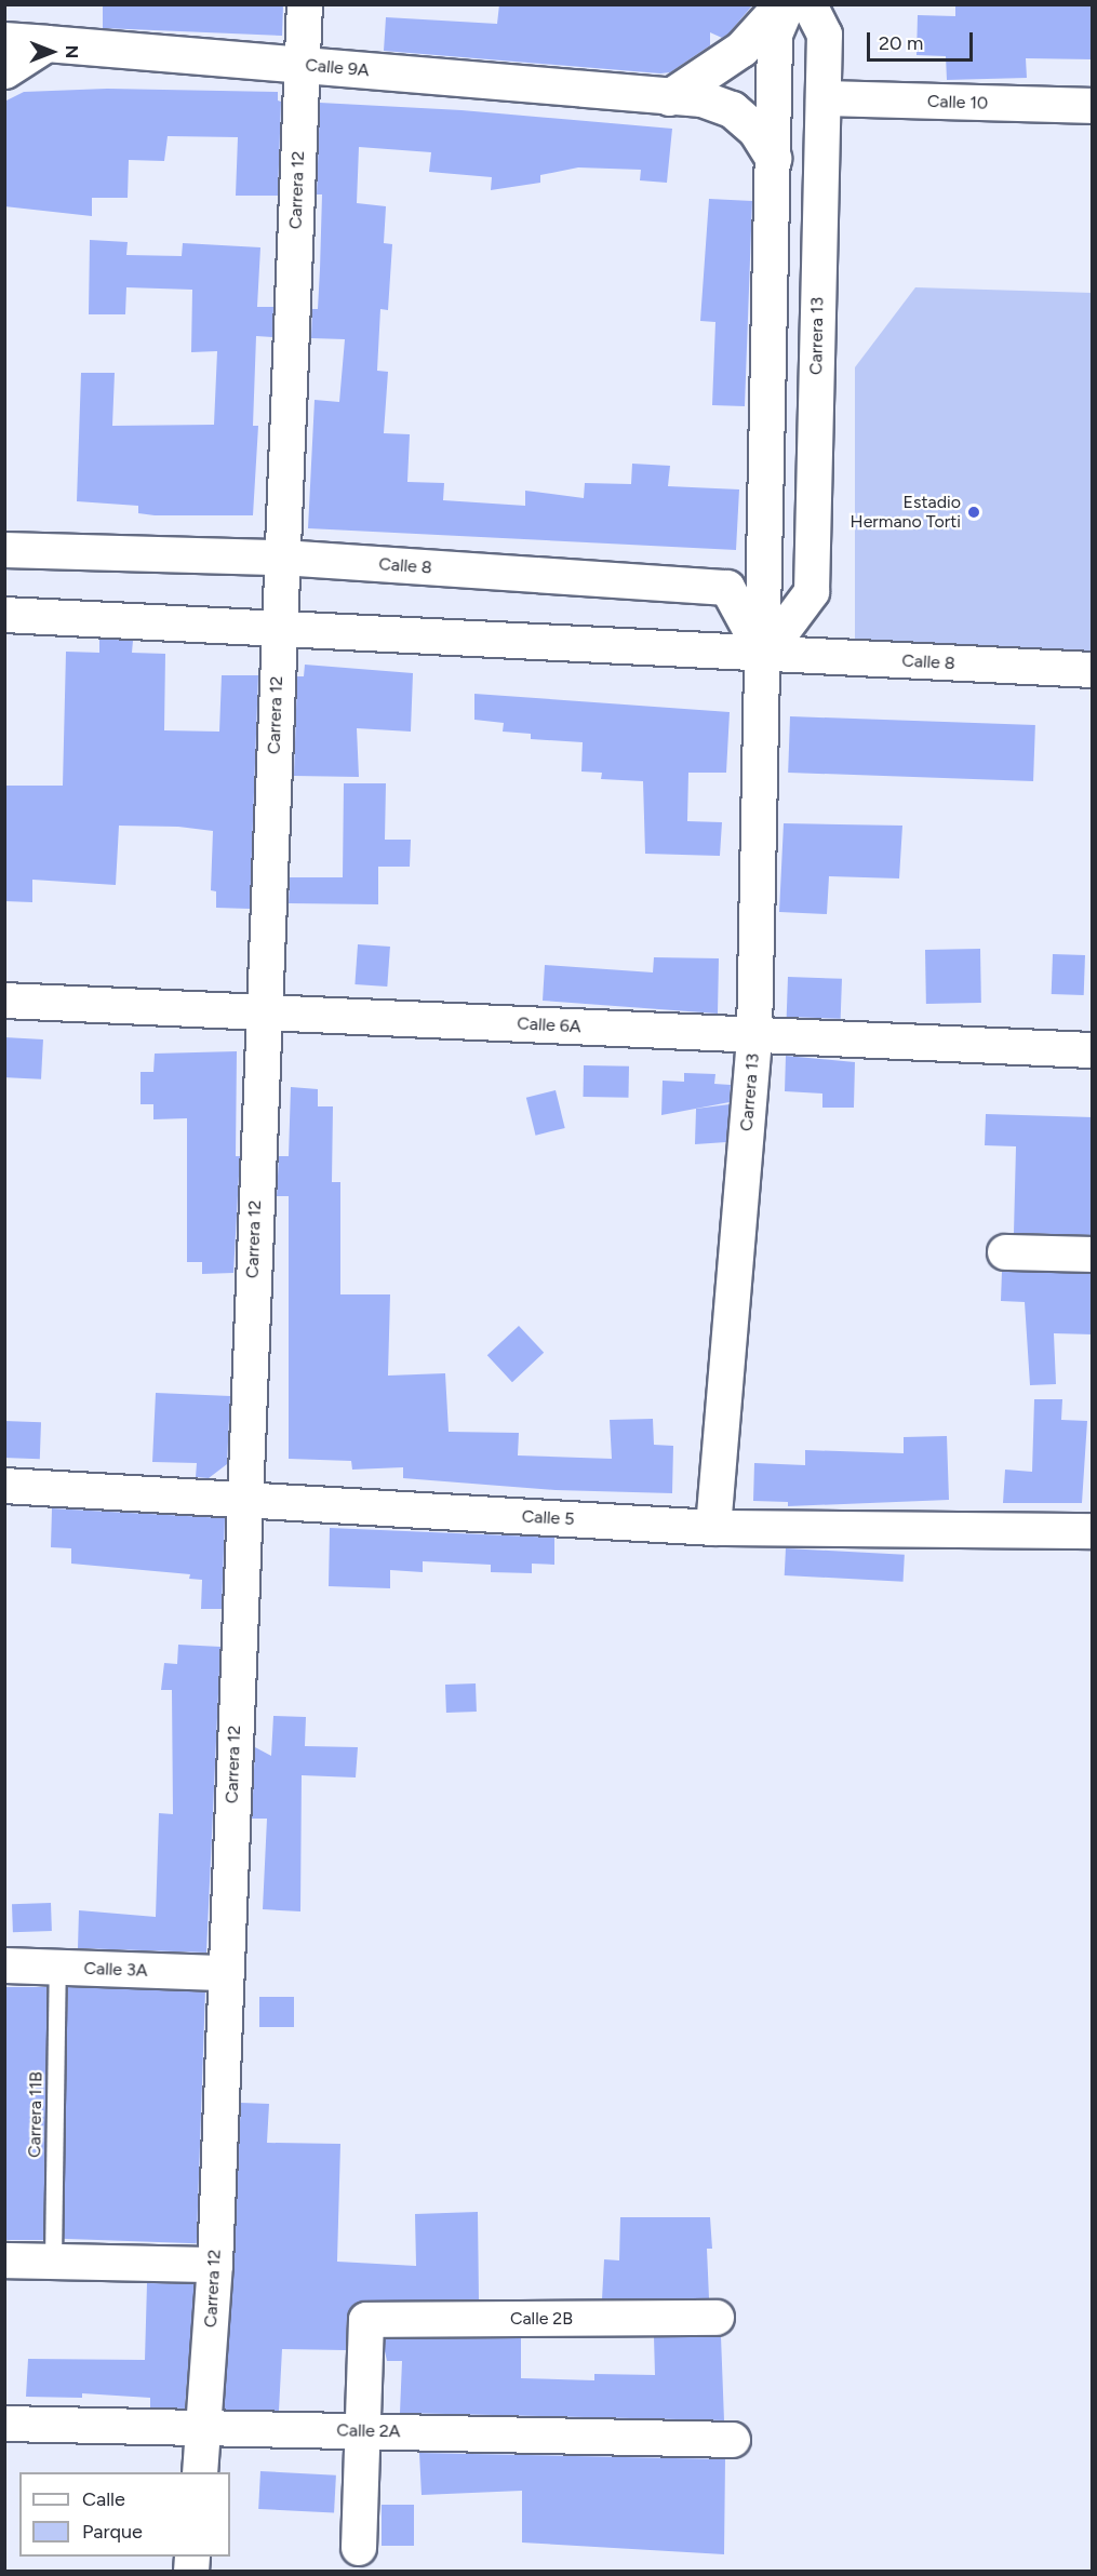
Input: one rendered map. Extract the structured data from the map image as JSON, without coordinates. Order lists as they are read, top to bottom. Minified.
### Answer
{"streets":{"street":["Calle 9A","Calle 10","Carrera 12","Carrera 13","Calle 8","Calle 6A","Calle 5","Calle 3A","Calle 2B","Calle 2A"],"lane":["Carrera 11B"]},"crossings":[["Calle 9A","Carrera 12"],["Calle 9A","Carrera 13"],["Calle 10","Carrera 13"],["Carrera 12","Calle 8"],["Carrera 12","Calle 6A"],["Carrera 12","Calle 5"],["Carrera 12","Calle 3A"],["Carrera 12","Calle 2A"],["Carrera 13","Calle 8"],["Carrera 13","Calle 6A"],["Carrera 13","Calle 5"],["Calle 3A","Carrera 11B"],["Calle 2B","Calle 2A"]],"places":["Estadio Hermano Torti"],"legend":["Calle","Parque"],"scale_bar":"20 m","north":"right"}
